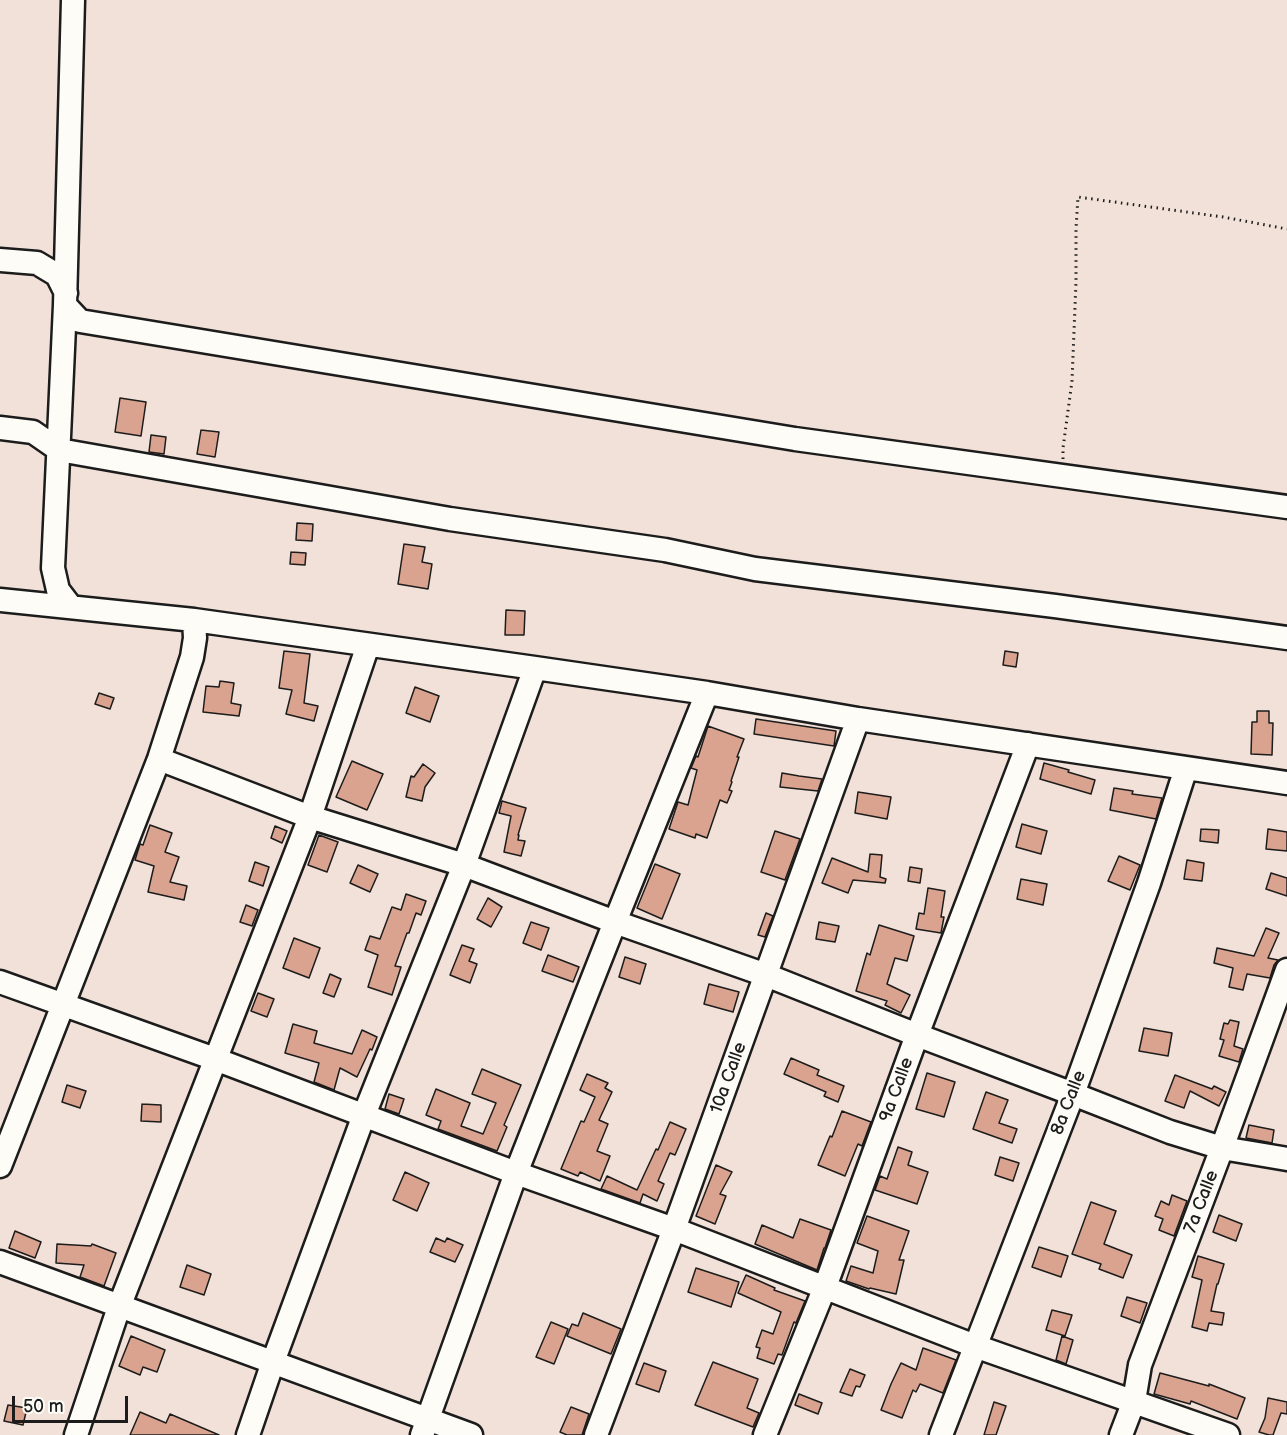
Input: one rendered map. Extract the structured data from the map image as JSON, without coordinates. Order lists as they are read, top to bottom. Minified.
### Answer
{"streets":{"street":["10a Calle","9a Calle","8a Calle","7a Calle"]},"scale_bar":"50 m"}
